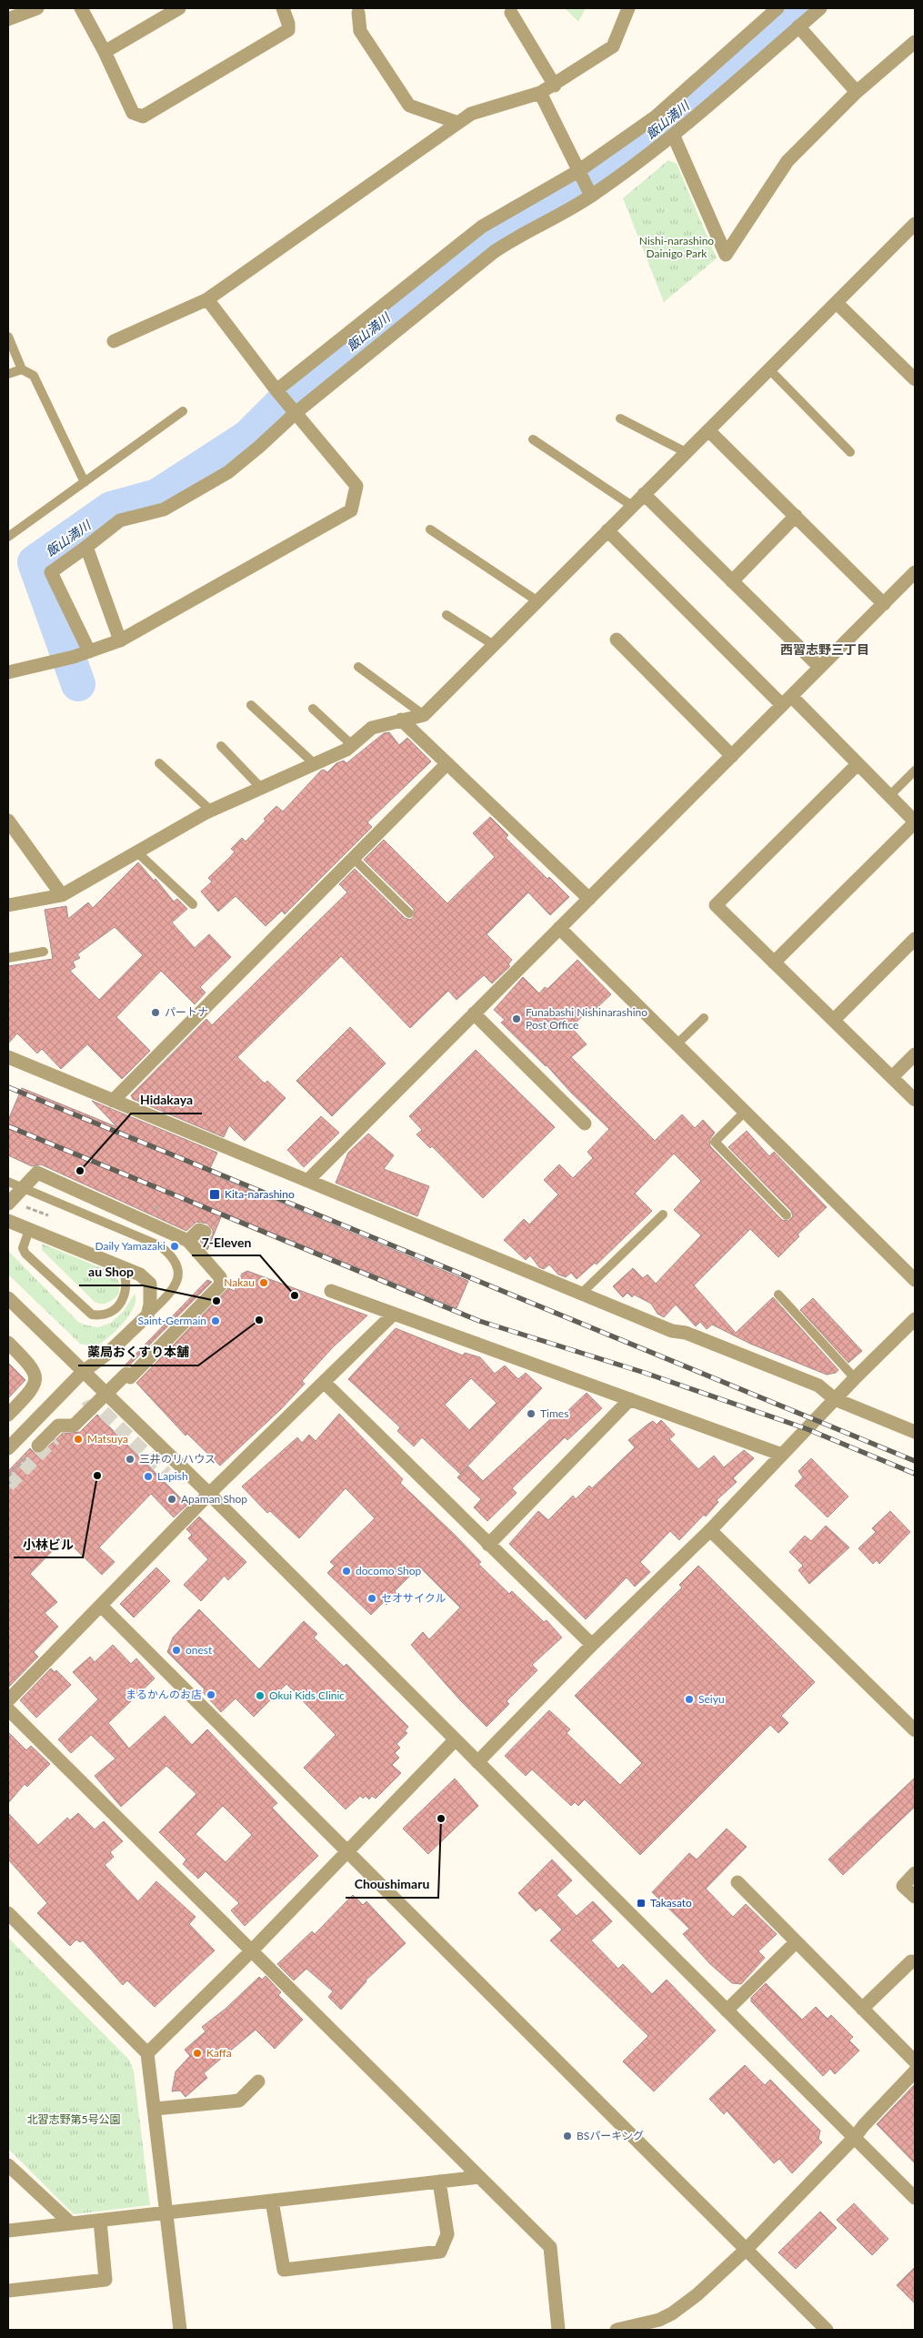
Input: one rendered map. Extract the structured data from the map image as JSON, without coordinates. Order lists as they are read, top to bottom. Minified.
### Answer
{"districts":["西習志野三丁目"],"water":["飯山満川"],"parks":["Nishi-narashino Dainigo Park","北習志野第5号公園"],"places":{"other":["パートナ","Funabashi Nishinarashino Post Office","Hidakaya","Daily Yamazaki","Nakau","7-Eleven","au Shop","薬局おくすり本舗","Saint-Germain","Times","Matsuya","三井のリハウス","小林ビル","Lapish","Apaman Shop","docomo Shop","セオサイクル","onest","まるかんのお店","Okui Kids Clinic","Seiyu","Choushimaru","Kaffa","BSパーキング"],"transit":["Kita-narashino","Takasato"]}}
